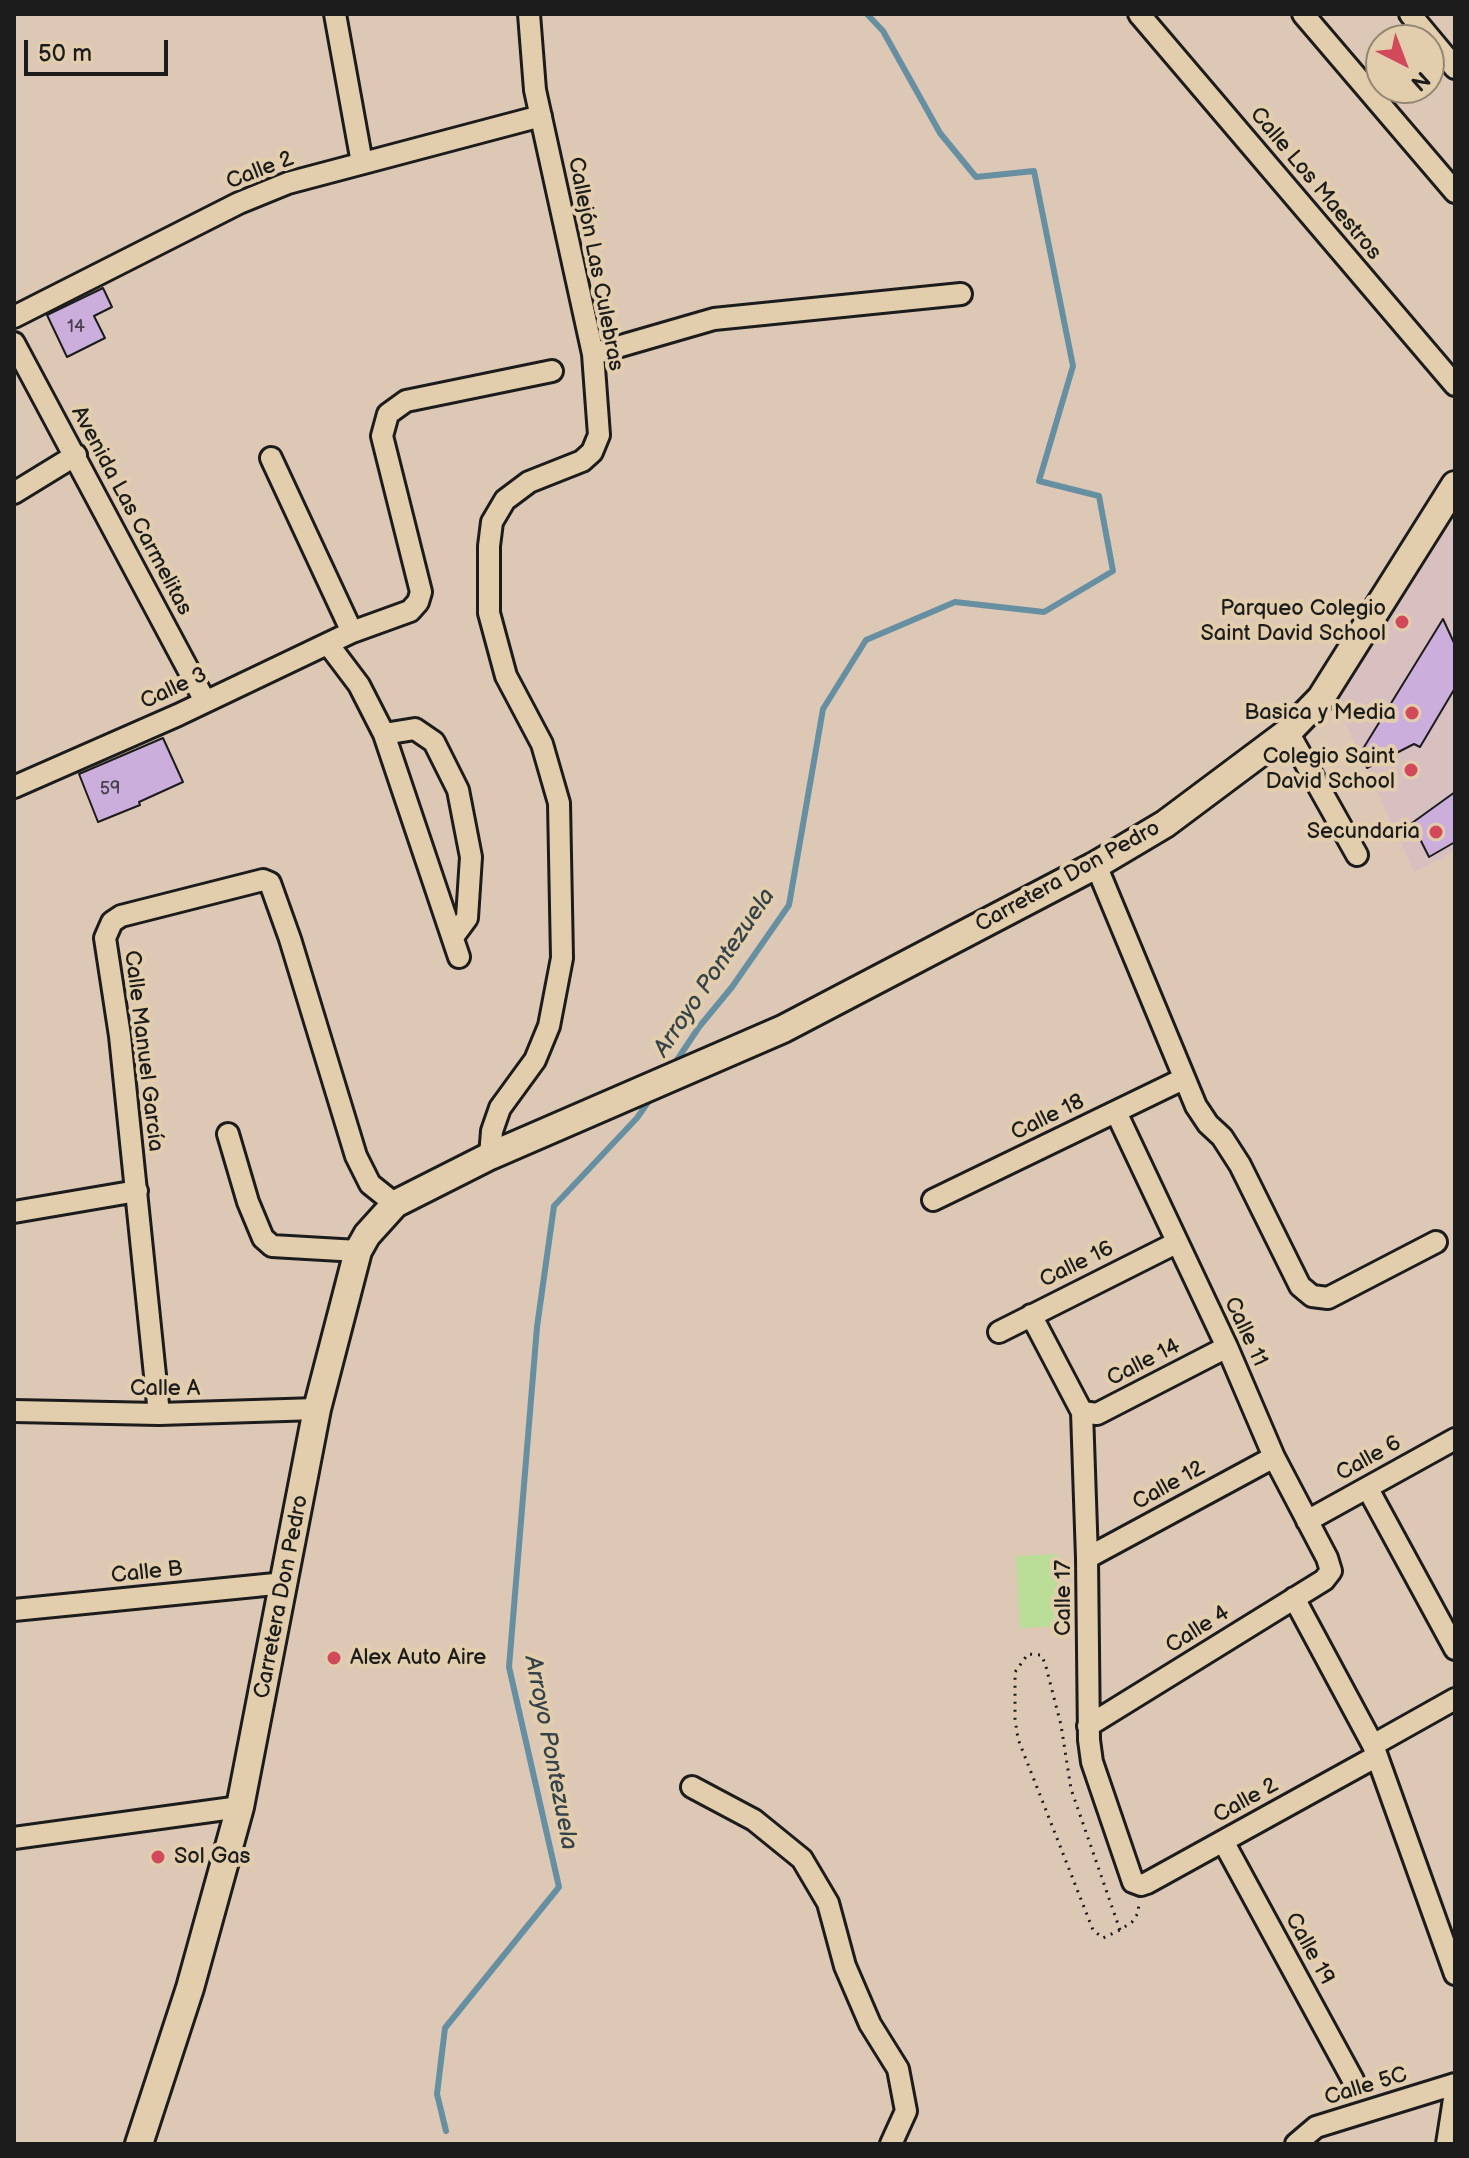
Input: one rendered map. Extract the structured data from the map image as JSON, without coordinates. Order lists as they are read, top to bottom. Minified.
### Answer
{"streets":{"street":["Calle 2","Calle Los Maestros","Callejón Las Culebras","Avenida Las Carmelitas","Calle 3","Carretera Don Pedro","Calle Manuel García","Calle 18","Calle 16","Calle 11","Calle 14","Calle A","Calle 6","Calle 12","Calle B","Calle 17","Calle 4","Calle 19","Calle 5C"]},"crossings":[["Calle 2","Callejón Las Culebras"],["Calle 2","Calle 17"],["Calle 2","Calle 19"],["Callejón Las Culebras","Carretera Don Pedro"],["Avenida Las Carmelitas","Calle 3"],["Carretera Don Pedro","Calle Manuel García"],["Carretera Don Pedro","Calle A"],["Carretera Don Pedro","Calle B"],["Calle Manuel García","Calle A"],["Calle 18","Calle 11"],["Calle 16","Calle 11"],["Calle 16","Calle 17"],["Calle 11","Calle 14"],["Calle 11","Calle 6"],["Calle 11","Calle 12"],["Calle 11","Calle 4"],["Calle 14","Calle 17"],["Calle 12","Calle 17"],["Calle 17","Calle 4"]],"water":["Arroyo Pontezuela"],"places":["Parqueo Colegio Saint David School","Basica y Media","Colegio Saint David School","Secundaria","Alex Auto Aire","Sol Gas"],"house_numbers":["14","59"],"scale_bar":"50 m","north":"bottom right"}
